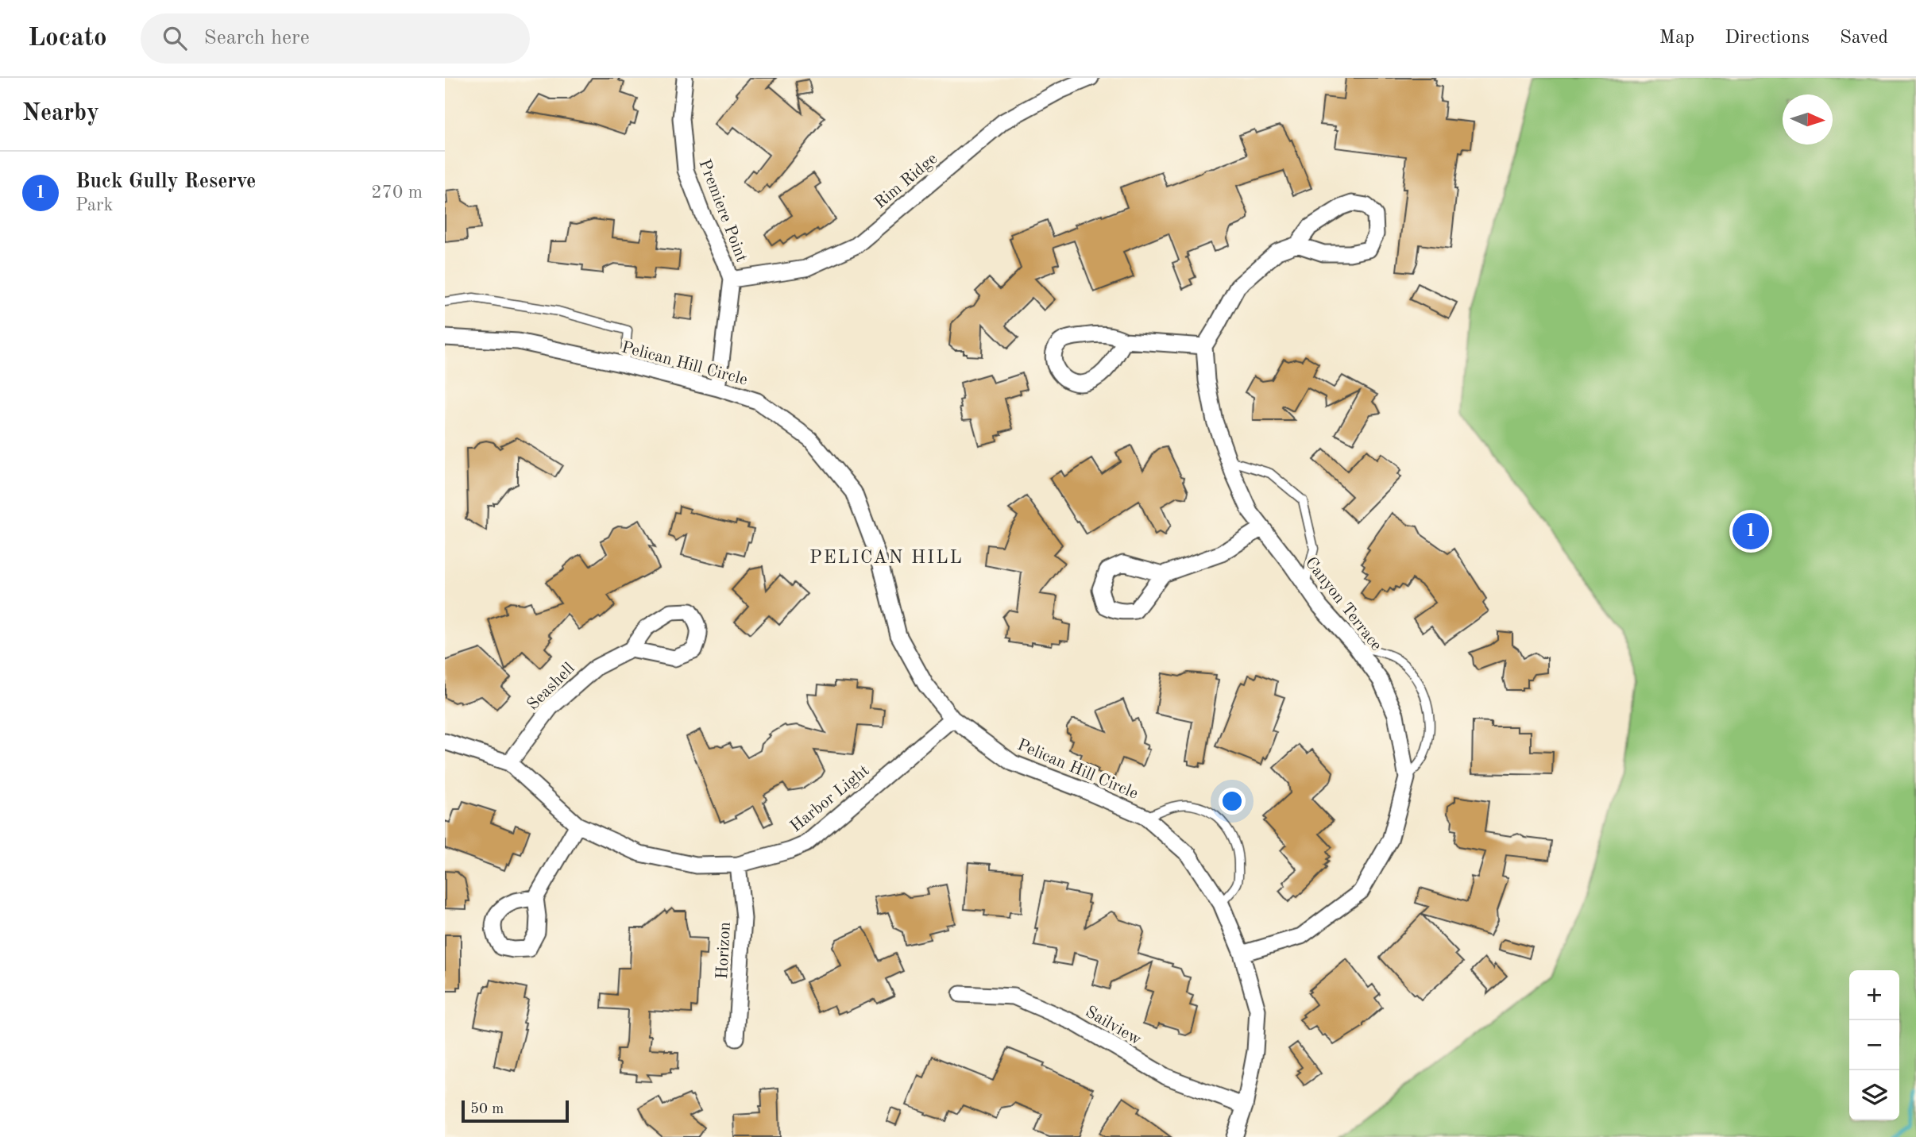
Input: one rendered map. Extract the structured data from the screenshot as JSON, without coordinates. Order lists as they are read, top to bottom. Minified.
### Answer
{"streets":{"street":["Rim Ridge","Premiere Point","Pelican Hill Circle","Canyon Terrace","Seashell","Harbor Light","Horizon","Sailview"]},"crossings":[["Rim Ridge","Premiere Point"],["Premiere Point","Pelican Hill Circle"],["Pelican Hill Circle","Canyon Terrace"],["Pelican Hill Circle","Harbor Light"],["Pelican Hill Circle","Sailview"],["Seashell","Harbor Light"],["Harbor Light","Horizon"]],"districts":["PELICAN HILL"],"scale_bar":"50 m","north":"right","page":{"header":"Locato","search":"Search here","nav":["Map","Directions","Saved"],"heading":"Nearby","list":[{"mark":"1","name":"Buck Gully Reserve","note":"Park","value":"270 m"}],"pins":"1","map_buttons":["+","−"],"scale":"50 m"}}
